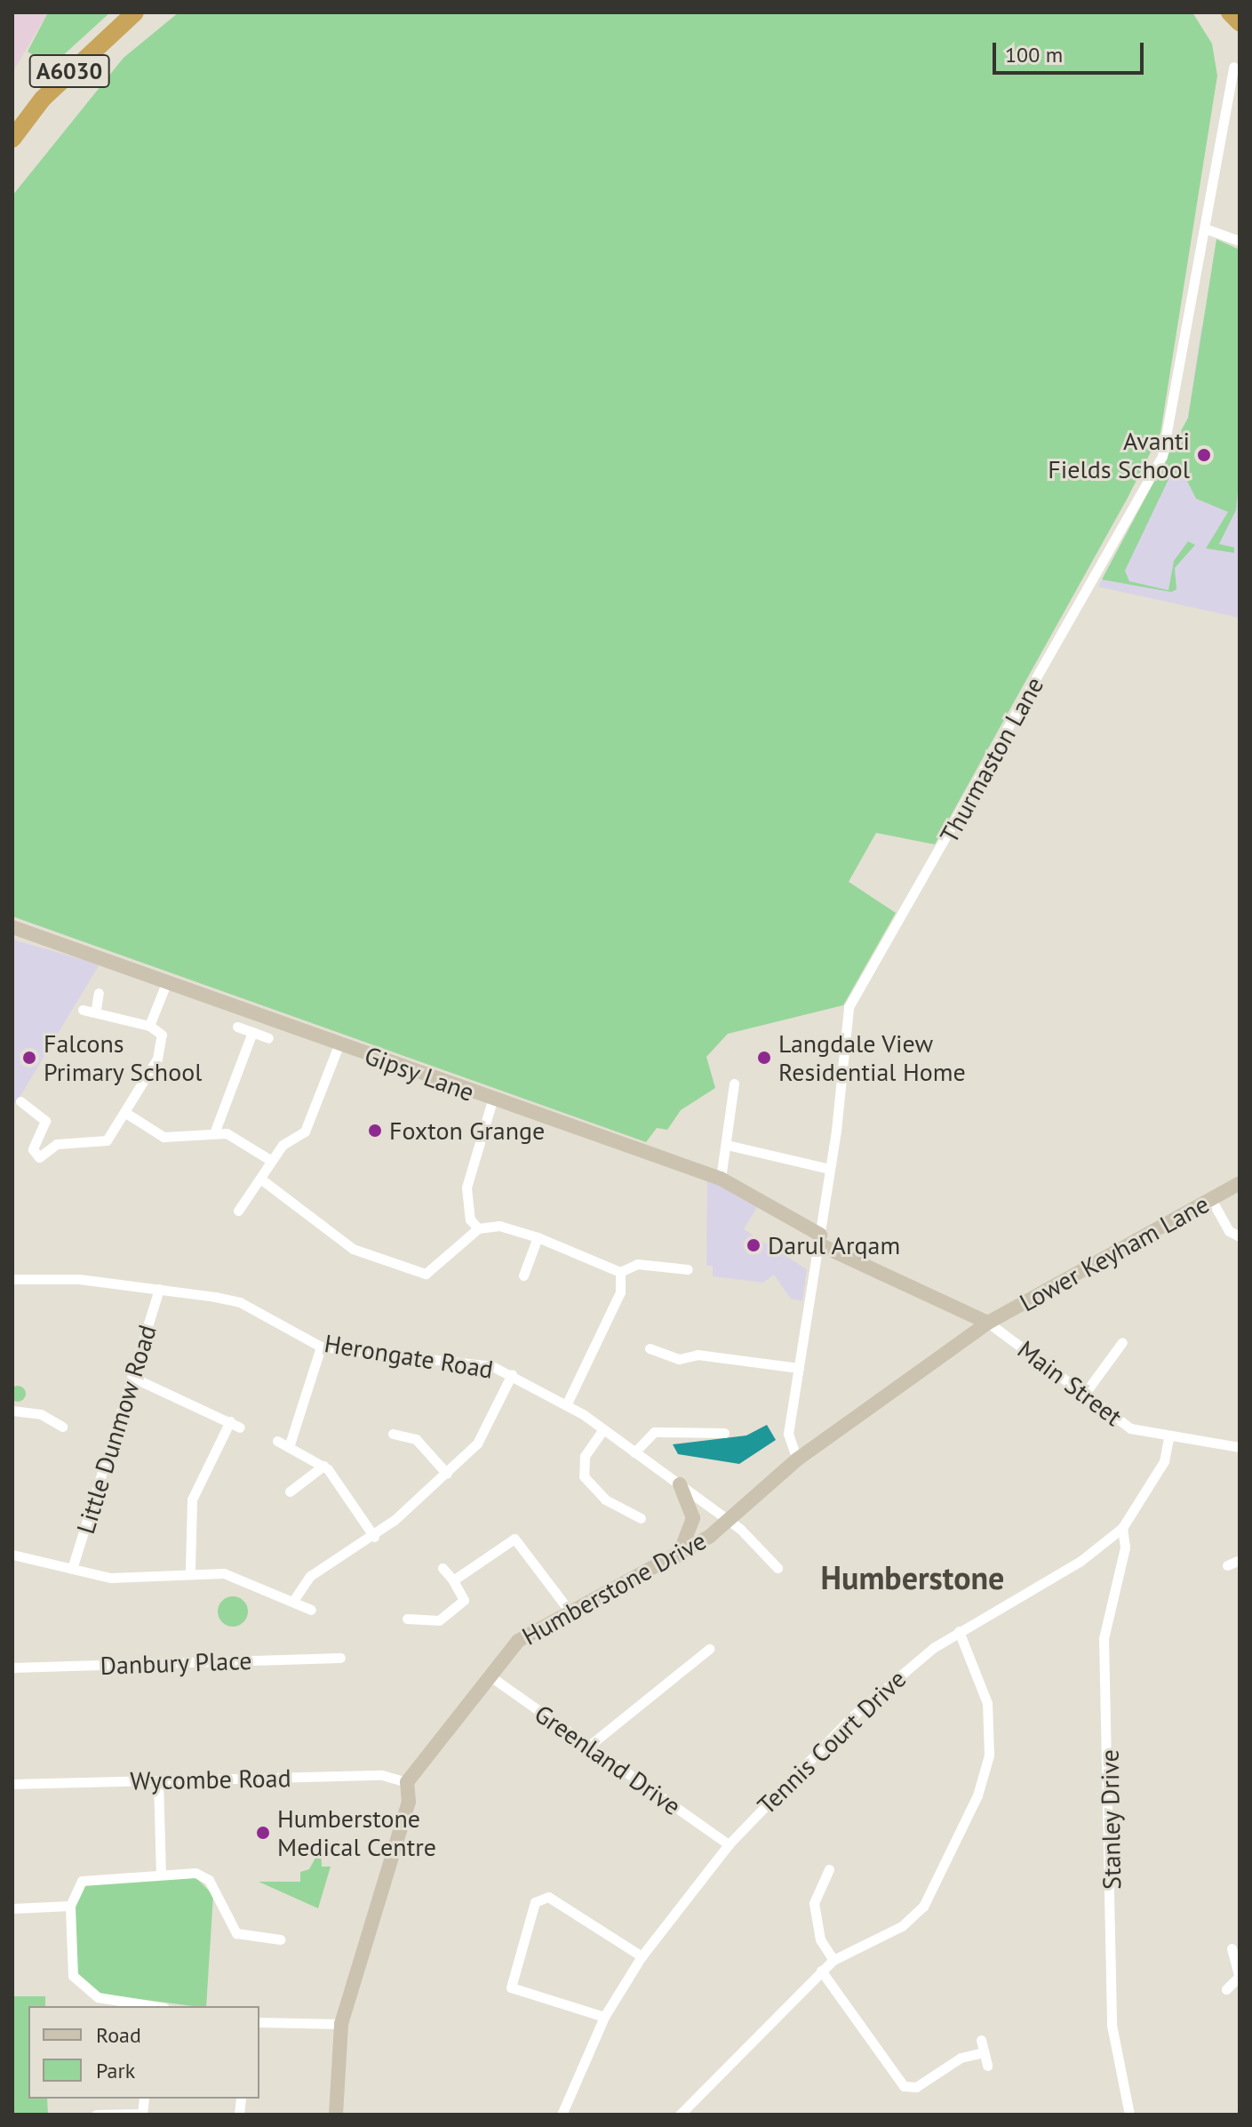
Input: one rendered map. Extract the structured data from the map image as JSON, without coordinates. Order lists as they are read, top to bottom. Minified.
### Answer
{"streets":{"highway":["A6030"],"street":["Thurmaston Lane","Gipsy Lane","Lower Keyham Lane","Herongate Road","Main Street","Little Dunmow Road","Humberstone Drive","Danbury Place","Tennis Court Drive","Greenland Drive","Wycombe Road","Stanley Drive"]},"crossings":[["Thurmaston Lane","Gipsy Lane"],["Thurmaston Lane","Humberstone Drive"],["Gipsy Lane","Lower Keyham Lane"],["Gipsy Lane","Main Street"],["Gipsy Lane","Humberstone Drive"],["Lower Keyham Lane","Main Street"],["Lower Keyham Lane","Humberstone Drive"],["Herongate Road","Little Dunmow Road"],["Herongate Road","Humberstone Drive"],["Main Street","Humberstone Drive"],["Main Street","Tennis Court Drive"],["Humberstone Drive","Greenland Drive"],["Humberstone Drive","Wycombe Road"],["Tennis Court Drive","Greenland Drive"],["Tennis Court Drive","Stanley Drive"]],"districts":["Humberstone"],"places":["Avanti Fields School","Falcons Primary School","Langdale View Residential Home","Foxton Grange","Darul Arqam","Humberstone Medical Centre"],"legend":["Road","Park"],"scale_bar":"100 m"}
